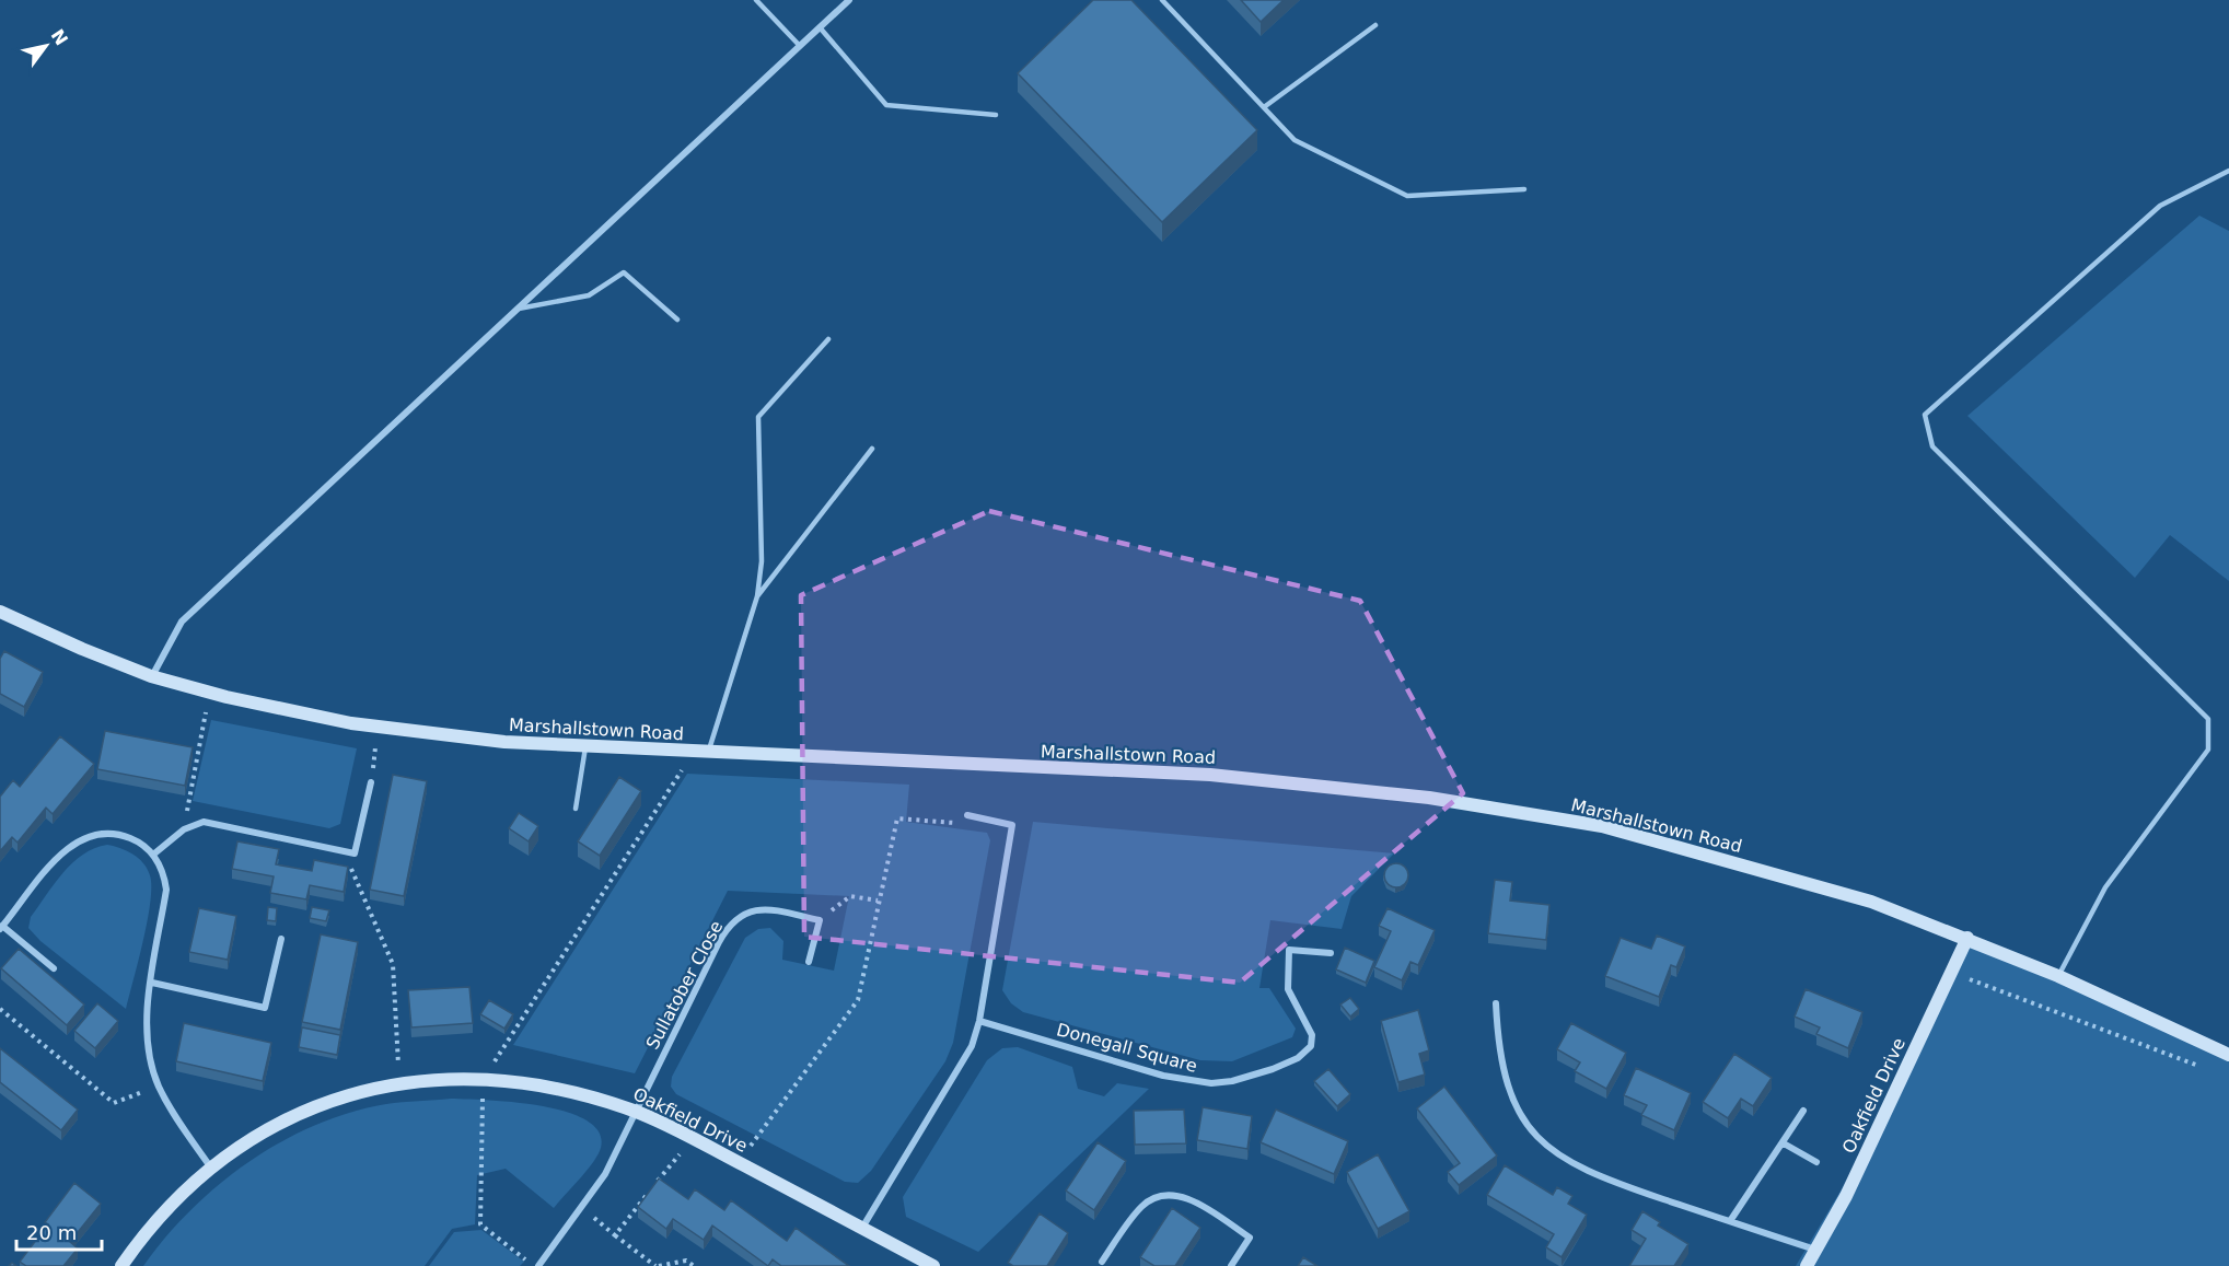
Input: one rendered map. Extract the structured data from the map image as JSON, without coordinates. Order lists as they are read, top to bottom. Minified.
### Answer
{"streets":{"main road":["Marshallstown Road","Oakfield Drive"],"street":["Sullatober Close","Donegall Square"]},"crossings":[["Marshallstown Road","Oakfield Drive"],["Sullatober Close","Oakfield Drive"]],"scale_bar":"20 m","north":"top right"}
